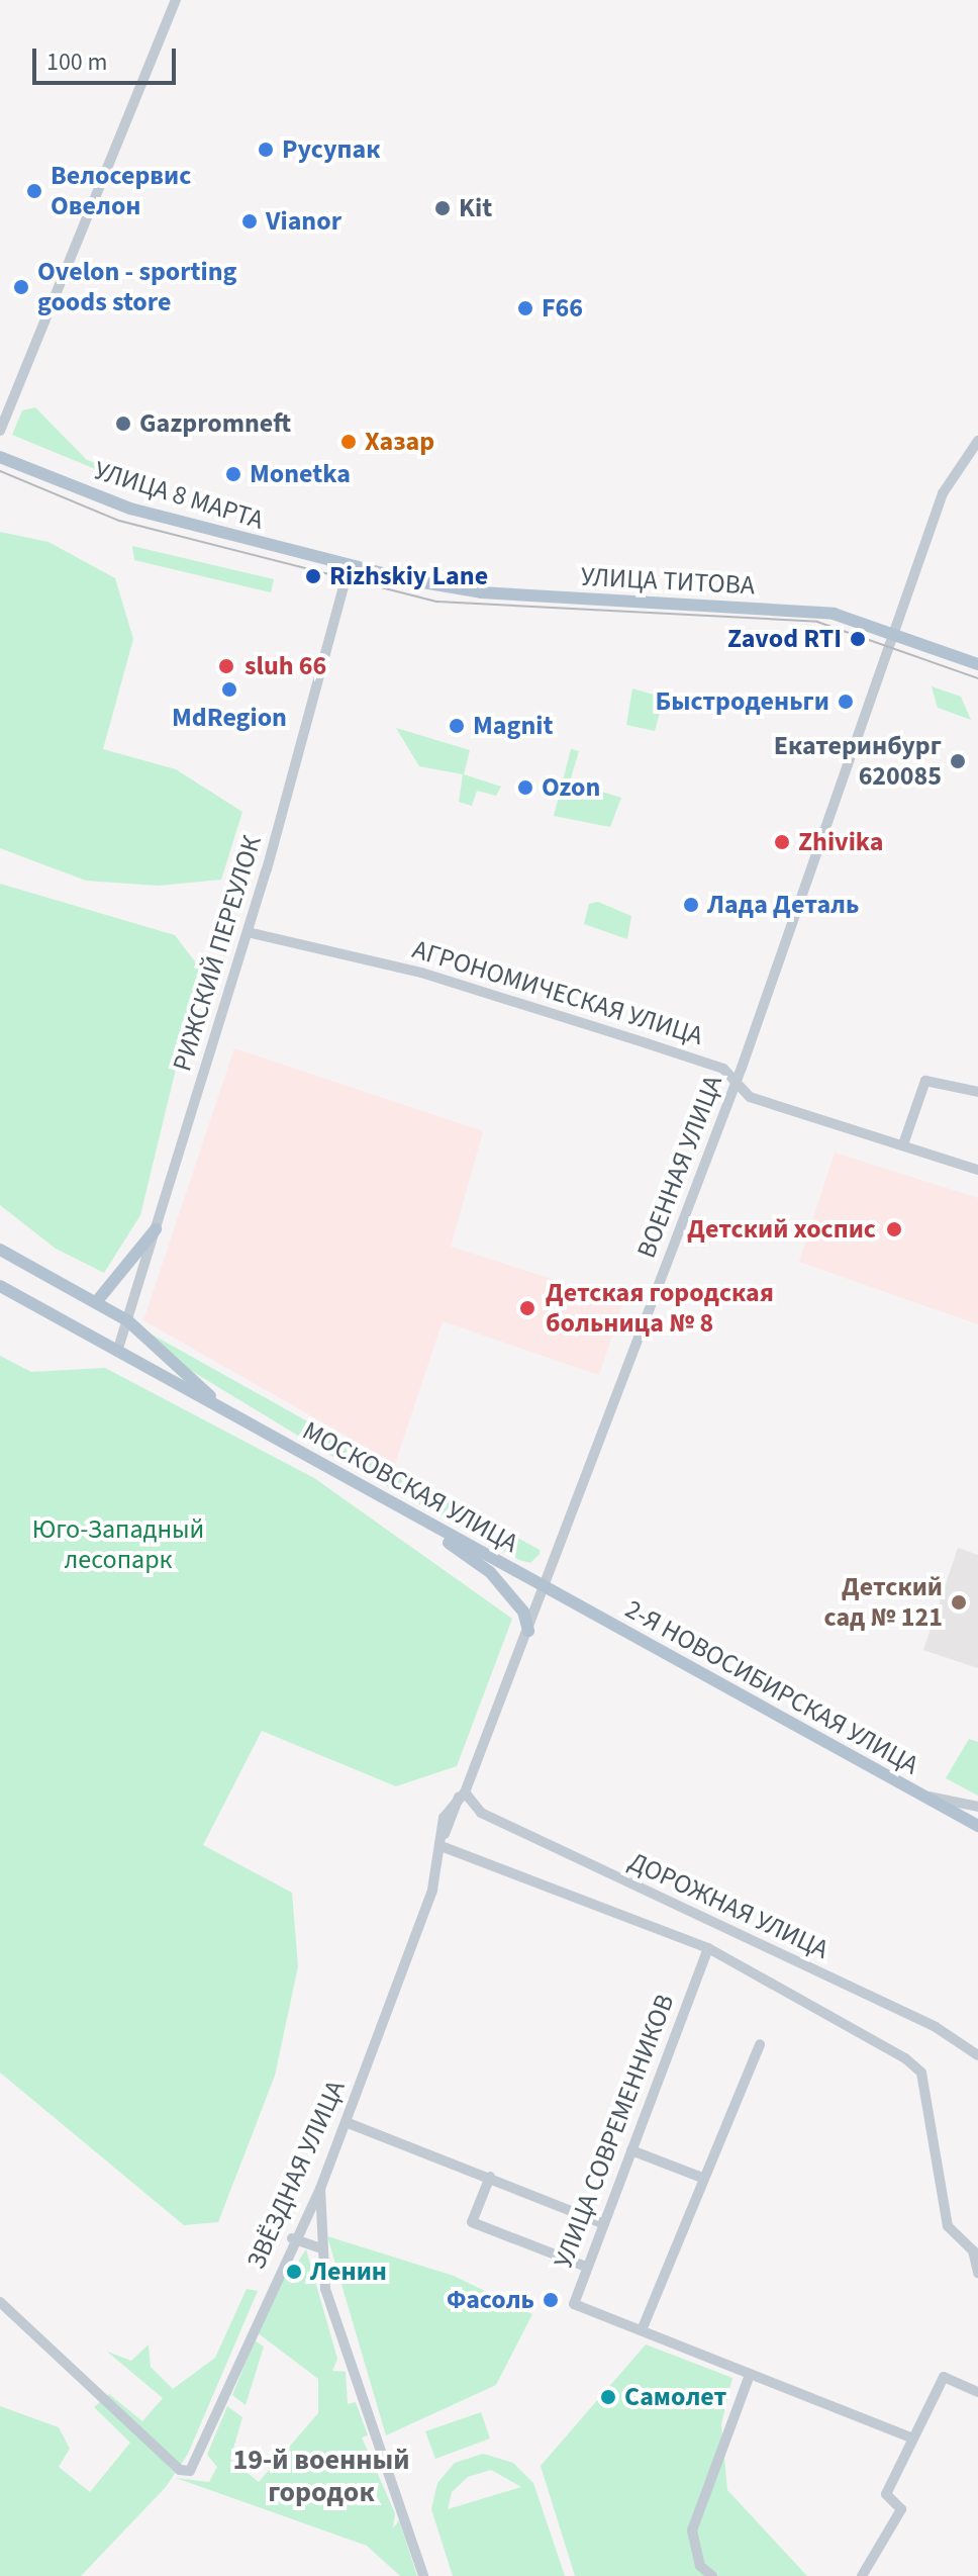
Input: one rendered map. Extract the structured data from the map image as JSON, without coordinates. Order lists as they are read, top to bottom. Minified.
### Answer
{"streets":{"main road":["УЛИЦА 8 МАРТА","УЛИЦА ТИТОВА","МОСКОВСКАЯ УЛИЦА","2-Я НОВОСИБИРСКАЯ УЛИЦА"],"street":["РИЖСКИЙ ПЕРЕУЛОК","АГРОНОМИЧЕСКАЯ УЛИЦА","ВОЕННАЯ УЛИЦА","ДОРОЖНАЯ УЛИЦА","УЛИЦА СОВРЕМЕННИКОВ","ЗВЁЗДНАЯ УЛИЦА"]},"crossings":[["УЛИЦА 8 МАРТА","УЛИЦА ТИТОВА"],["УЛИЦА 8 МАРТА","РИЖСКИЙ ПЕРЕУЛОК"],["УЛИЦА ТИТОВА","РИЖСКИЙ ПЕРЕУЛОК"],["УЛИЦА ТИТОВА","ВОЕННАЯ УЛИЦА"],["РИЖСКИЙ ПЕРЕУЛОК","АГРОНОМИЧЕСКАЯ УЛИЦА"],["РИЖСКИЙ ПЕРЕУЛОК","МОСКОВСКАЯ УЛИЦА"],["АГРОНОМИЧЕСКАЯ УЛИЦА","ВОЕННАЯ УЛИЦА"],["ВОЕННАЯ УЛИЦА","МОСКОВСКАЯ УЛИЦА"],["ВОЕННАЯ УЛИЦА","2-Я НОВОСИБИРСКАЯ УЛИЦА"],["ВОЕННАЯ УЛИЦА","ДОРОЖНАЯ УЛИЦА"],["ВОЕННАЯ УЛИЦА","ЗВЁЗДНАЯ УЛИЦА"],["МОСКОВСКАЯ УЛИЦА","2-Я НОВОСИБИРСКАЯ УЛИЦА"]],"districts":["19-й военный городок"],"parks":["Юго-Западный лесопарк"],"places":["Русупак","Велосервис Овелон","Kit","Vianor","Ovelon - sporting goods store","F66","Gazpromneft","Хазар","Monetka","Rizhskiy Lane","Zavod RTI","sluh 66","MdRegion","Быстроденьги","Magnit","Екатеринбург 620085","Ozon","Zhivika","Лада Деталь","Детский хоспис","Детская городская больница № 8","Детский сад № 121","Ленин","Фасоль","Самолет"],"scale_bar":"100 m"}
